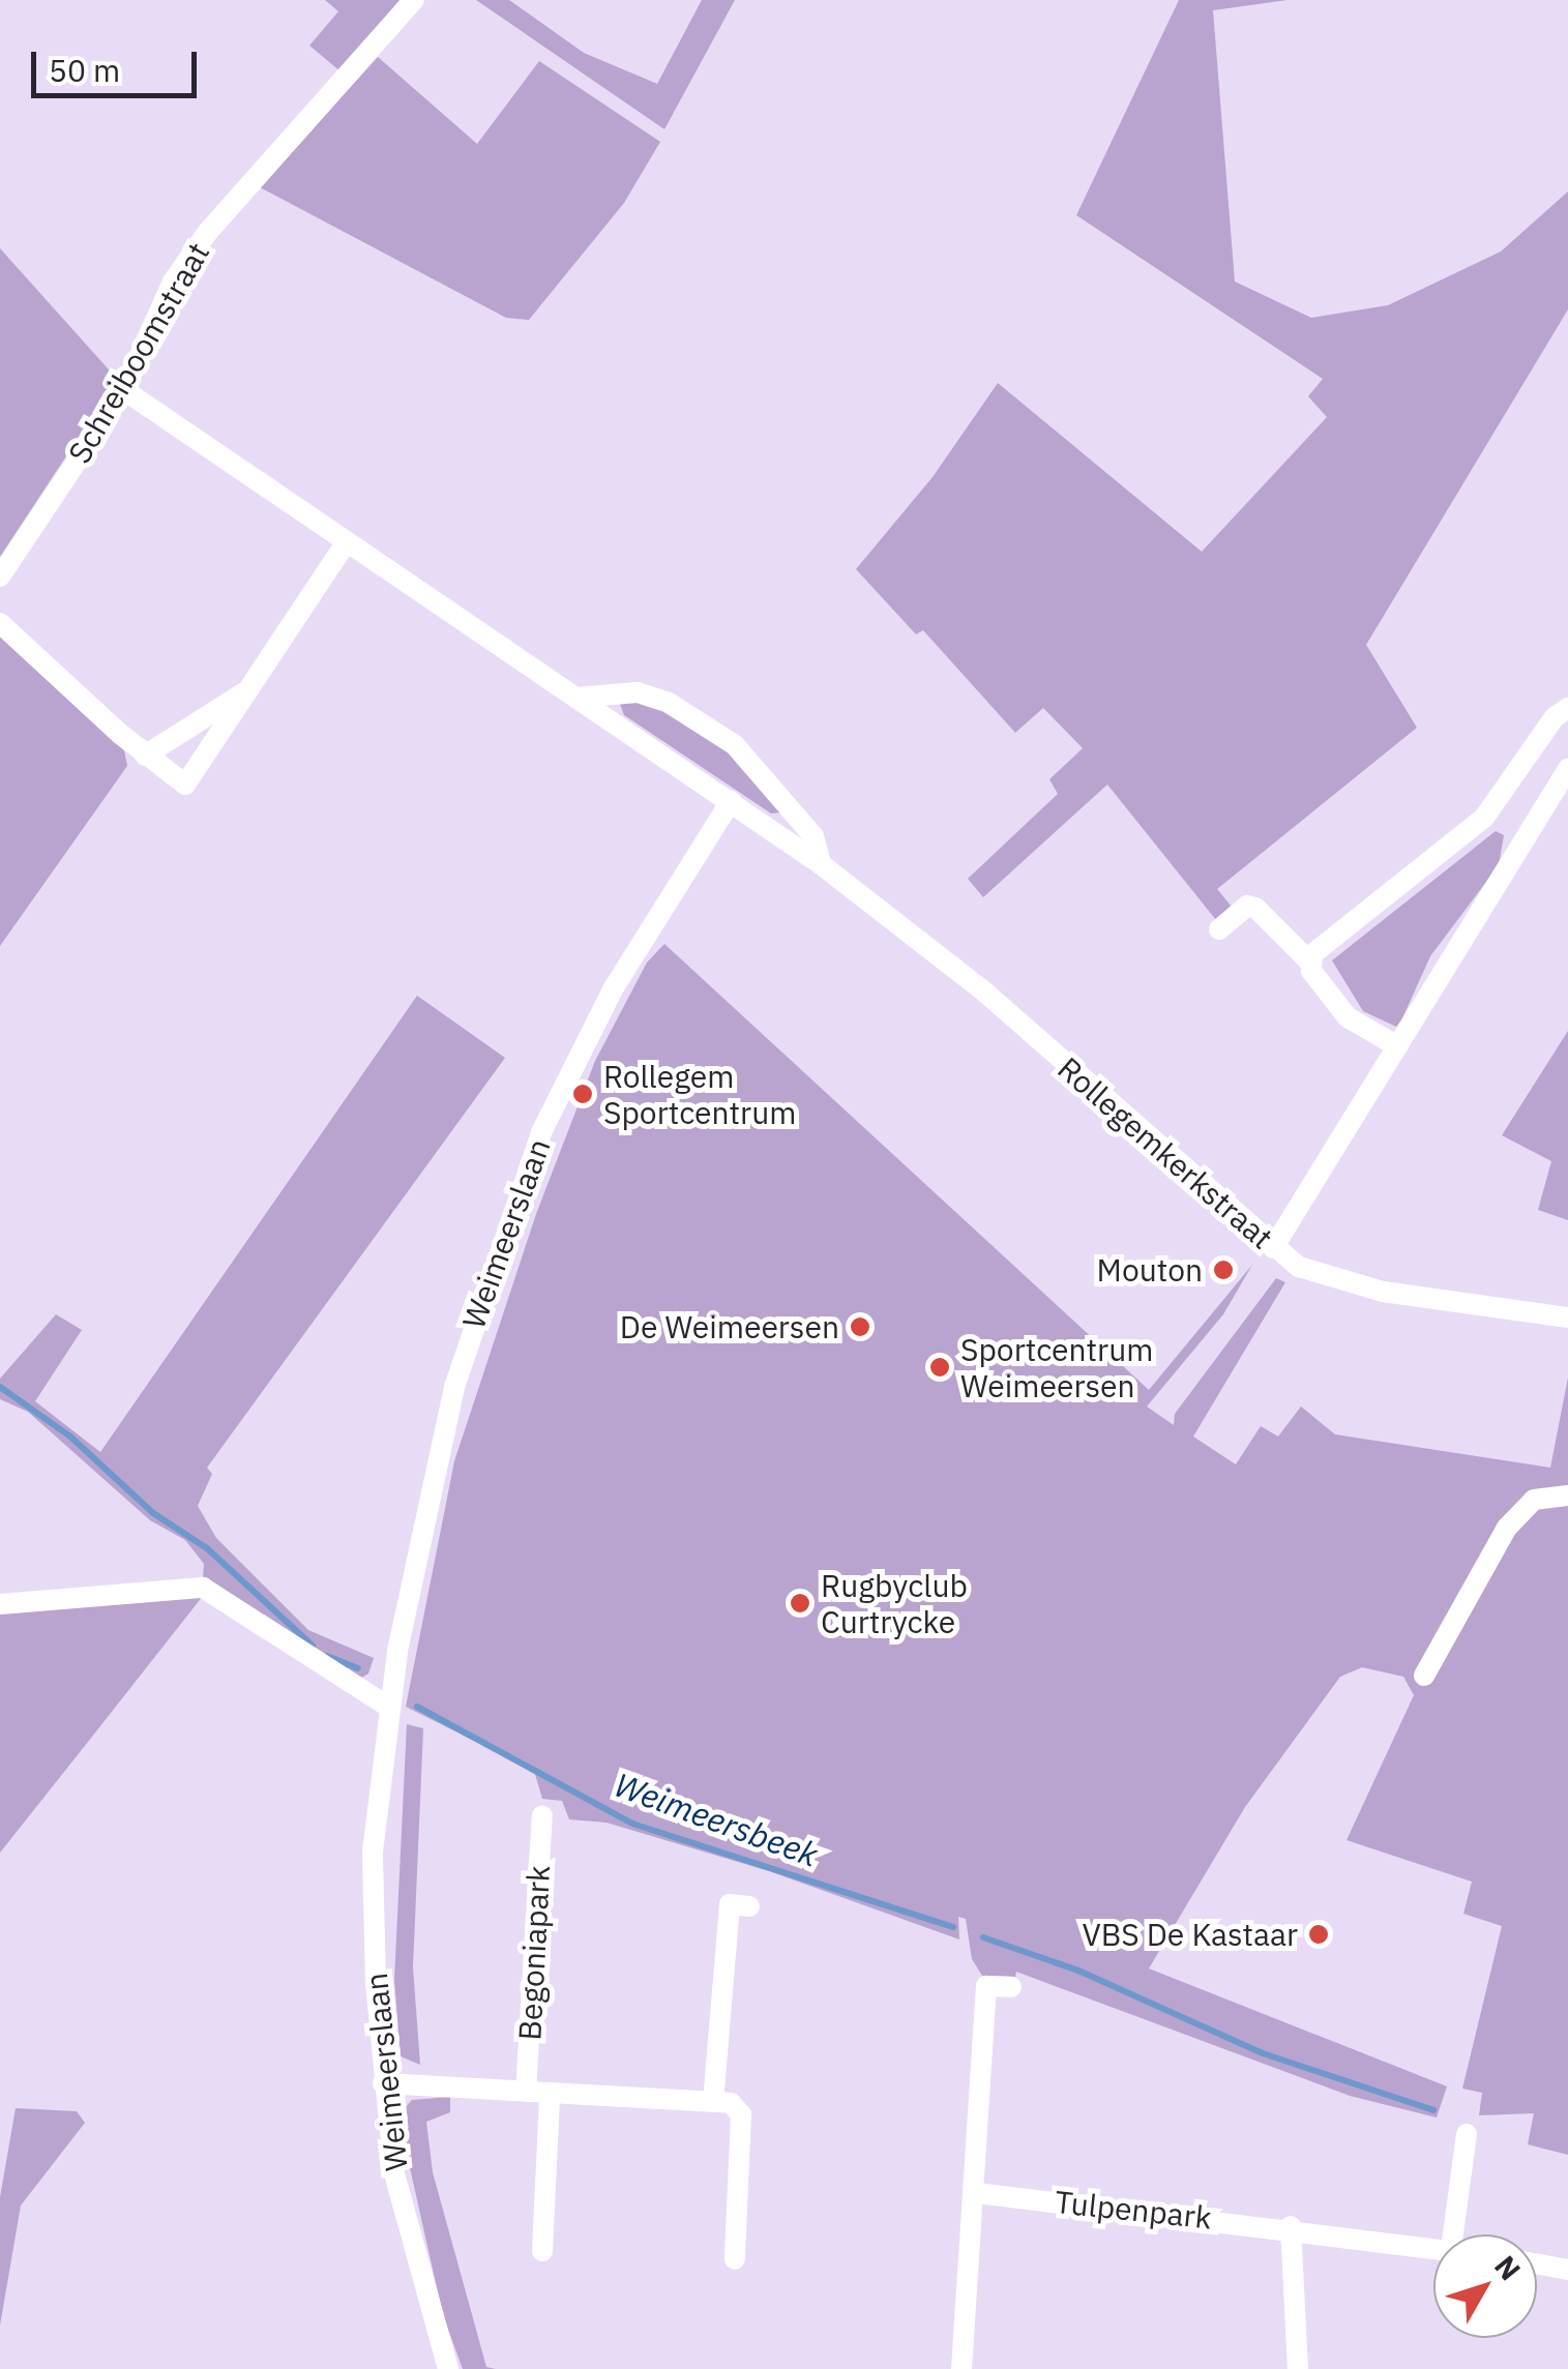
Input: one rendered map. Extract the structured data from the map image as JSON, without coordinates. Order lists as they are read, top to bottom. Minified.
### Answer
{"streets":{"street":["Schreiboomstraat","Rollegemkerkstraat","Weimeerslaan","Begoniapark","Tulpenpark"]},"crossings":[["Schreiboomstraat","Rollegemkerkstraat"],["Rollegemkerkstraat","Weimeerslaan"]],"water":["Weimeersbeek"],"places":["Rollegem Sportcentrum","Mouton","De Weimeersen","Sportcentrum Weimeersen","Rugbyclub Curtrycke","VBS De Kastaar"],"scale_bar":"50 m","north":"top right"}
